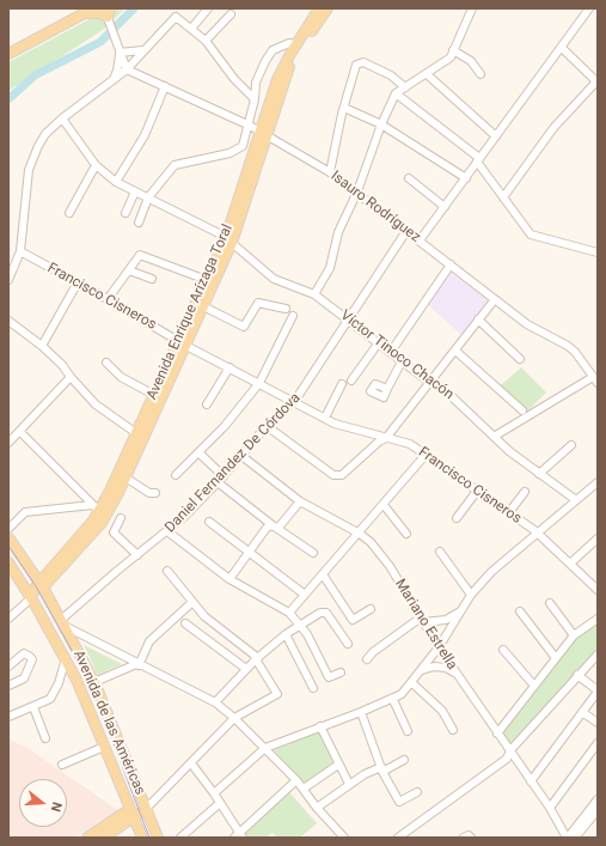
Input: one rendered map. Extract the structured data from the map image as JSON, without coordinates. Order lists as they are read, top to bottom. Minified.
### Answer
{"streets":{"main road":["Avenida Enrique Arízaga Toral","Avenida de las Américas"],"street":["Isauro Rodríguez","Francisco Cisneros","Víctor Tinoco Chacón","Daniel Fernandez De Córdova","Mariano Estrella"]},"crossings":[["Isauro Rodríguez","Avenida Enrique Arízaga Toral"],["Isauro Rodríguez","Daniel Fernandez De Córdova"],["Francisco Cisneros","Avenida Enrique Arízaga Toral"],["Francisco Cisneros","Daniel Fernandez De Córdova"],["Avenida Enrique Arízaga Toral","Víctor Tinoco Chacón"],["Avenida Enrique Arízaga Toral","Avenida de las Américas"],["Víctor Tinoco Chacón","Daniel Fernandez De Córdova"],["Daniel Fernandez De Córdova","Mariano Estrella"],["Daniel Fernandez De Córdova","Avenida de las Américas"]],"north":"right"}
